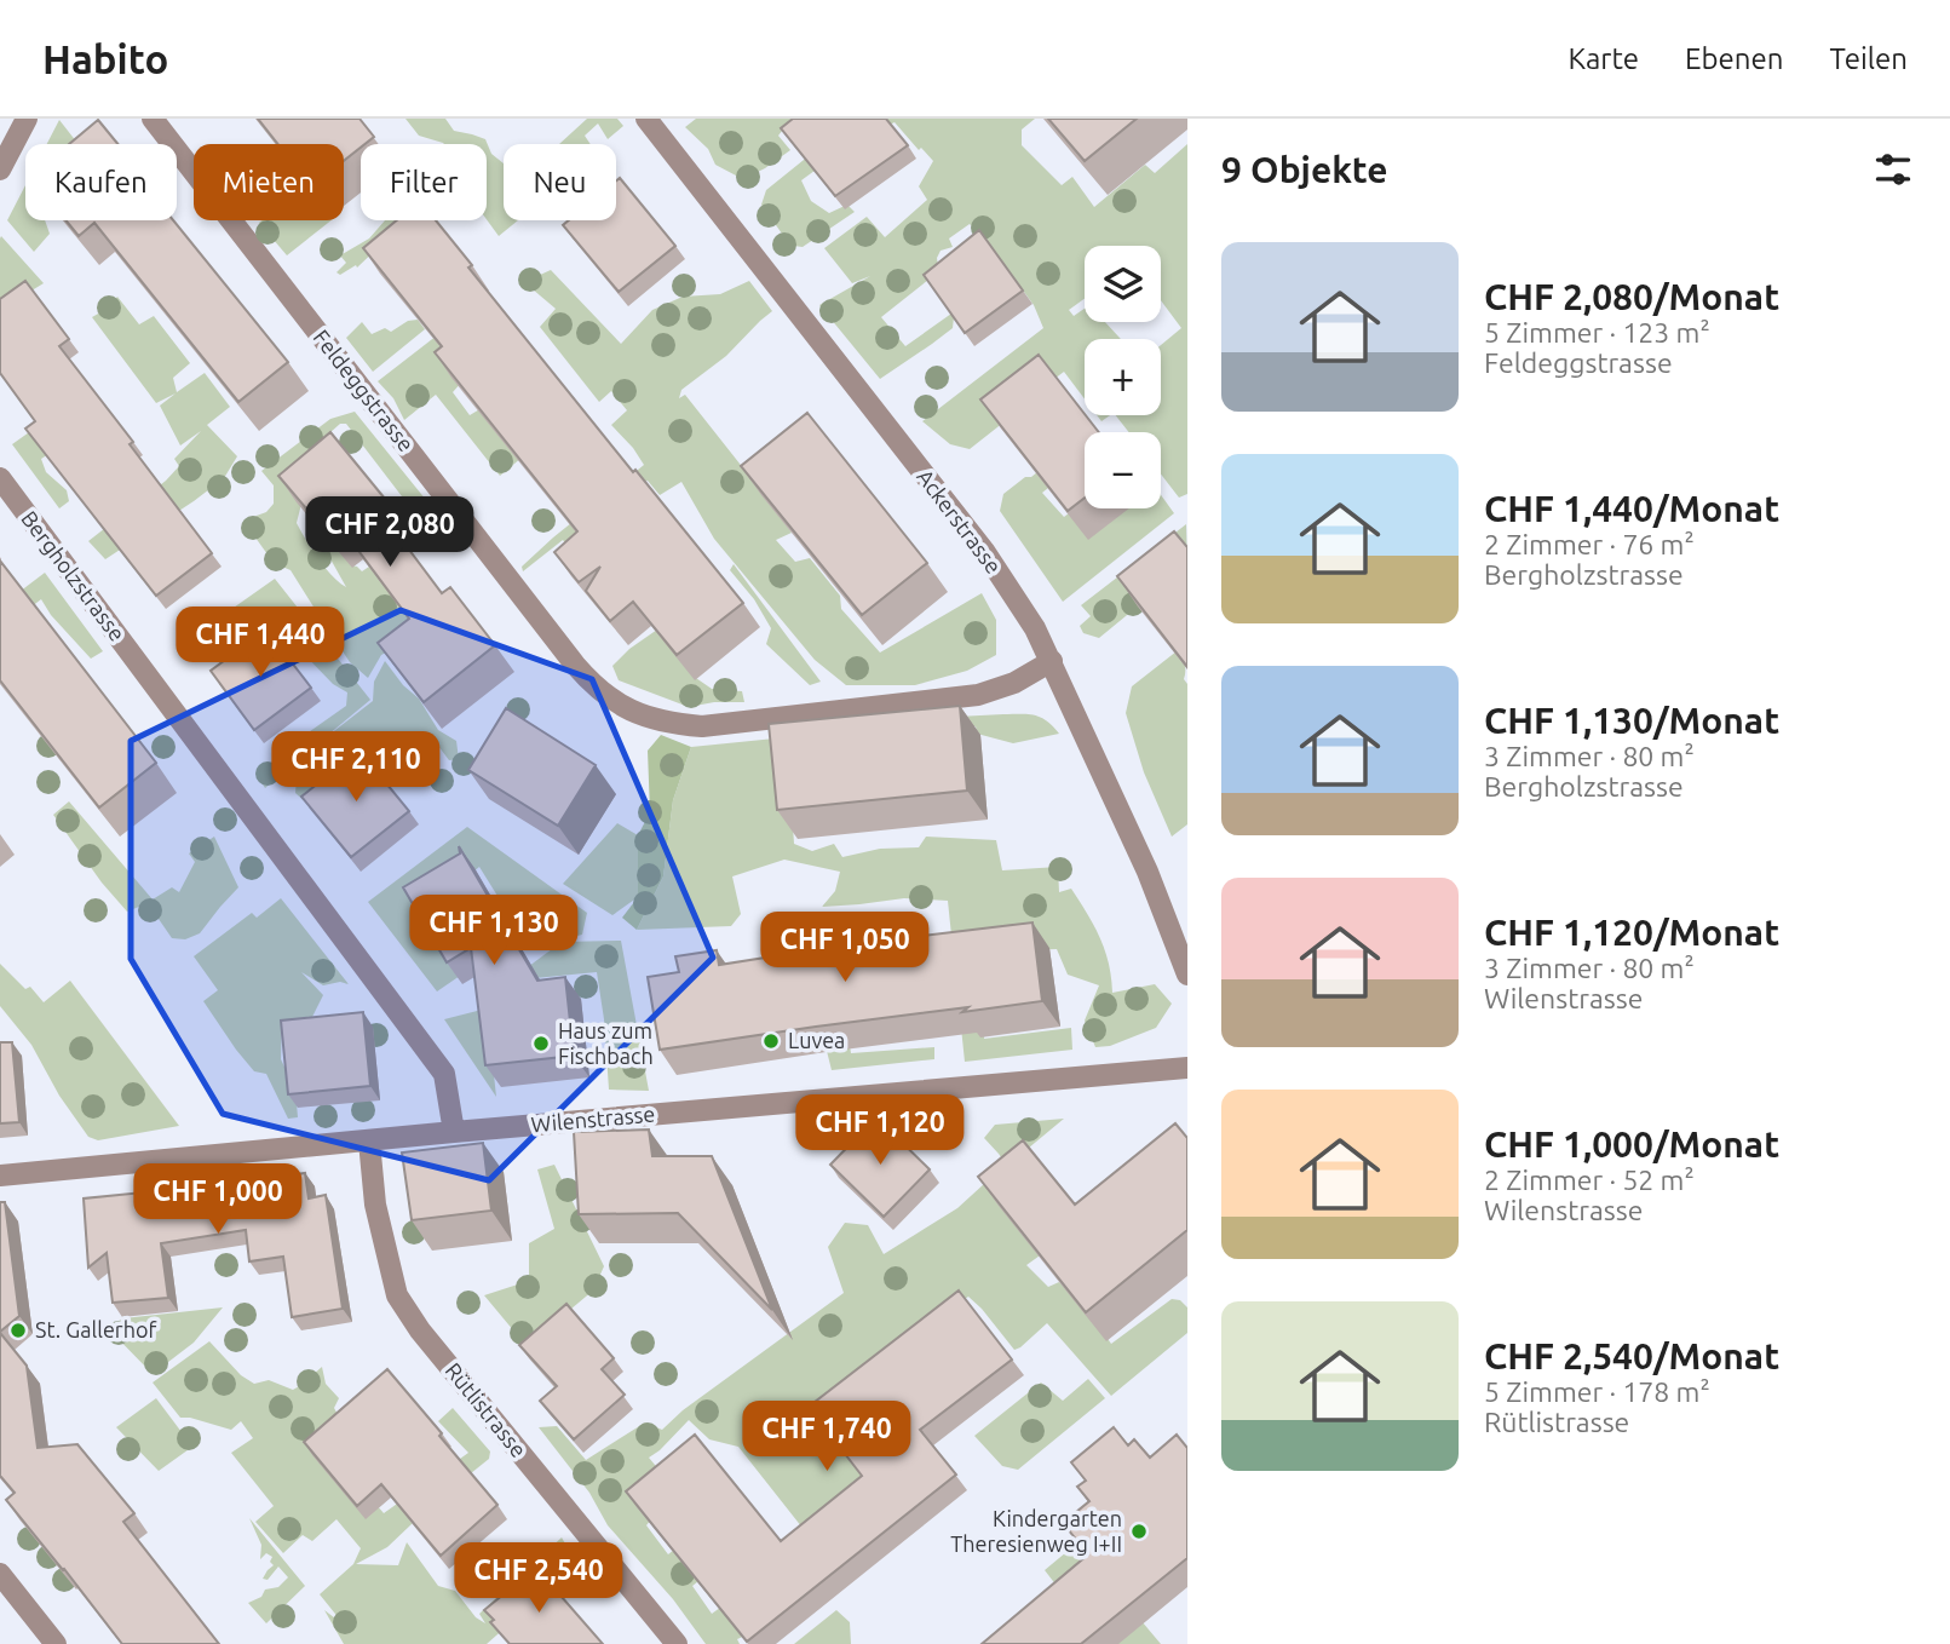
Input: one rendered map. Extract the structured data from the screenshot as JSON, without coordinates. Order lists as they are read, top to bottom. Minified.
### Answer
{"streets":{"street":["Feldeggstrasse","Ackerstrasse","Bergholzstrasse","Wilenstrasse","Rütlistrasse"]},"crossings":[["Feldeggstrasse","Ackerstrasse"],["Bergholzstrasse","Wilenstrasse"],["Wilenstrasse","Rütlistrasse"]],"places":["Luvea","Haus zum Fischbach","St. Gallerhof","Kindergarten Theresienweg I+II"],"page":{"header":"Habito","nav":["Karte","Ebenen","Teilen"],"heading":"9 Objekte","chip":["Kaufen","Mieten","Filter","Neu"],"list":[{"name":"CHF 2,080/Monat","note":"5 Zimmer · 123 m² · Feldeggstrasse"},{"name":"CHF 1,440/Monat","note":"2 Zimmer · 76 m² · Bergholzstrasse"},{"name":"CHF 1,130/Monat","note":"3 Zimmer · 80 m² · Bergholzstrasse"},{"name":"CHF 1,120/Monat","note":"3 Zimmer · 80 m² · Wilenstrasse"},{"name":"CHF 1,000/Monat","note":"2 Zimmer · 52 m² · Wilenstrasse"},{"name":"CHF 2,540/Monat","note":"5 Zimmer · 178 m² · Rütlistrasse"}],"map_buttons":["+","−"],"price":["CHF 2,080","CHF 1,440","CHF 2,110","CHF 1,130","CHF 1,050","CHF 1,120","CHF 1,000","CHF 1,740","CHF 2,540"]}}
